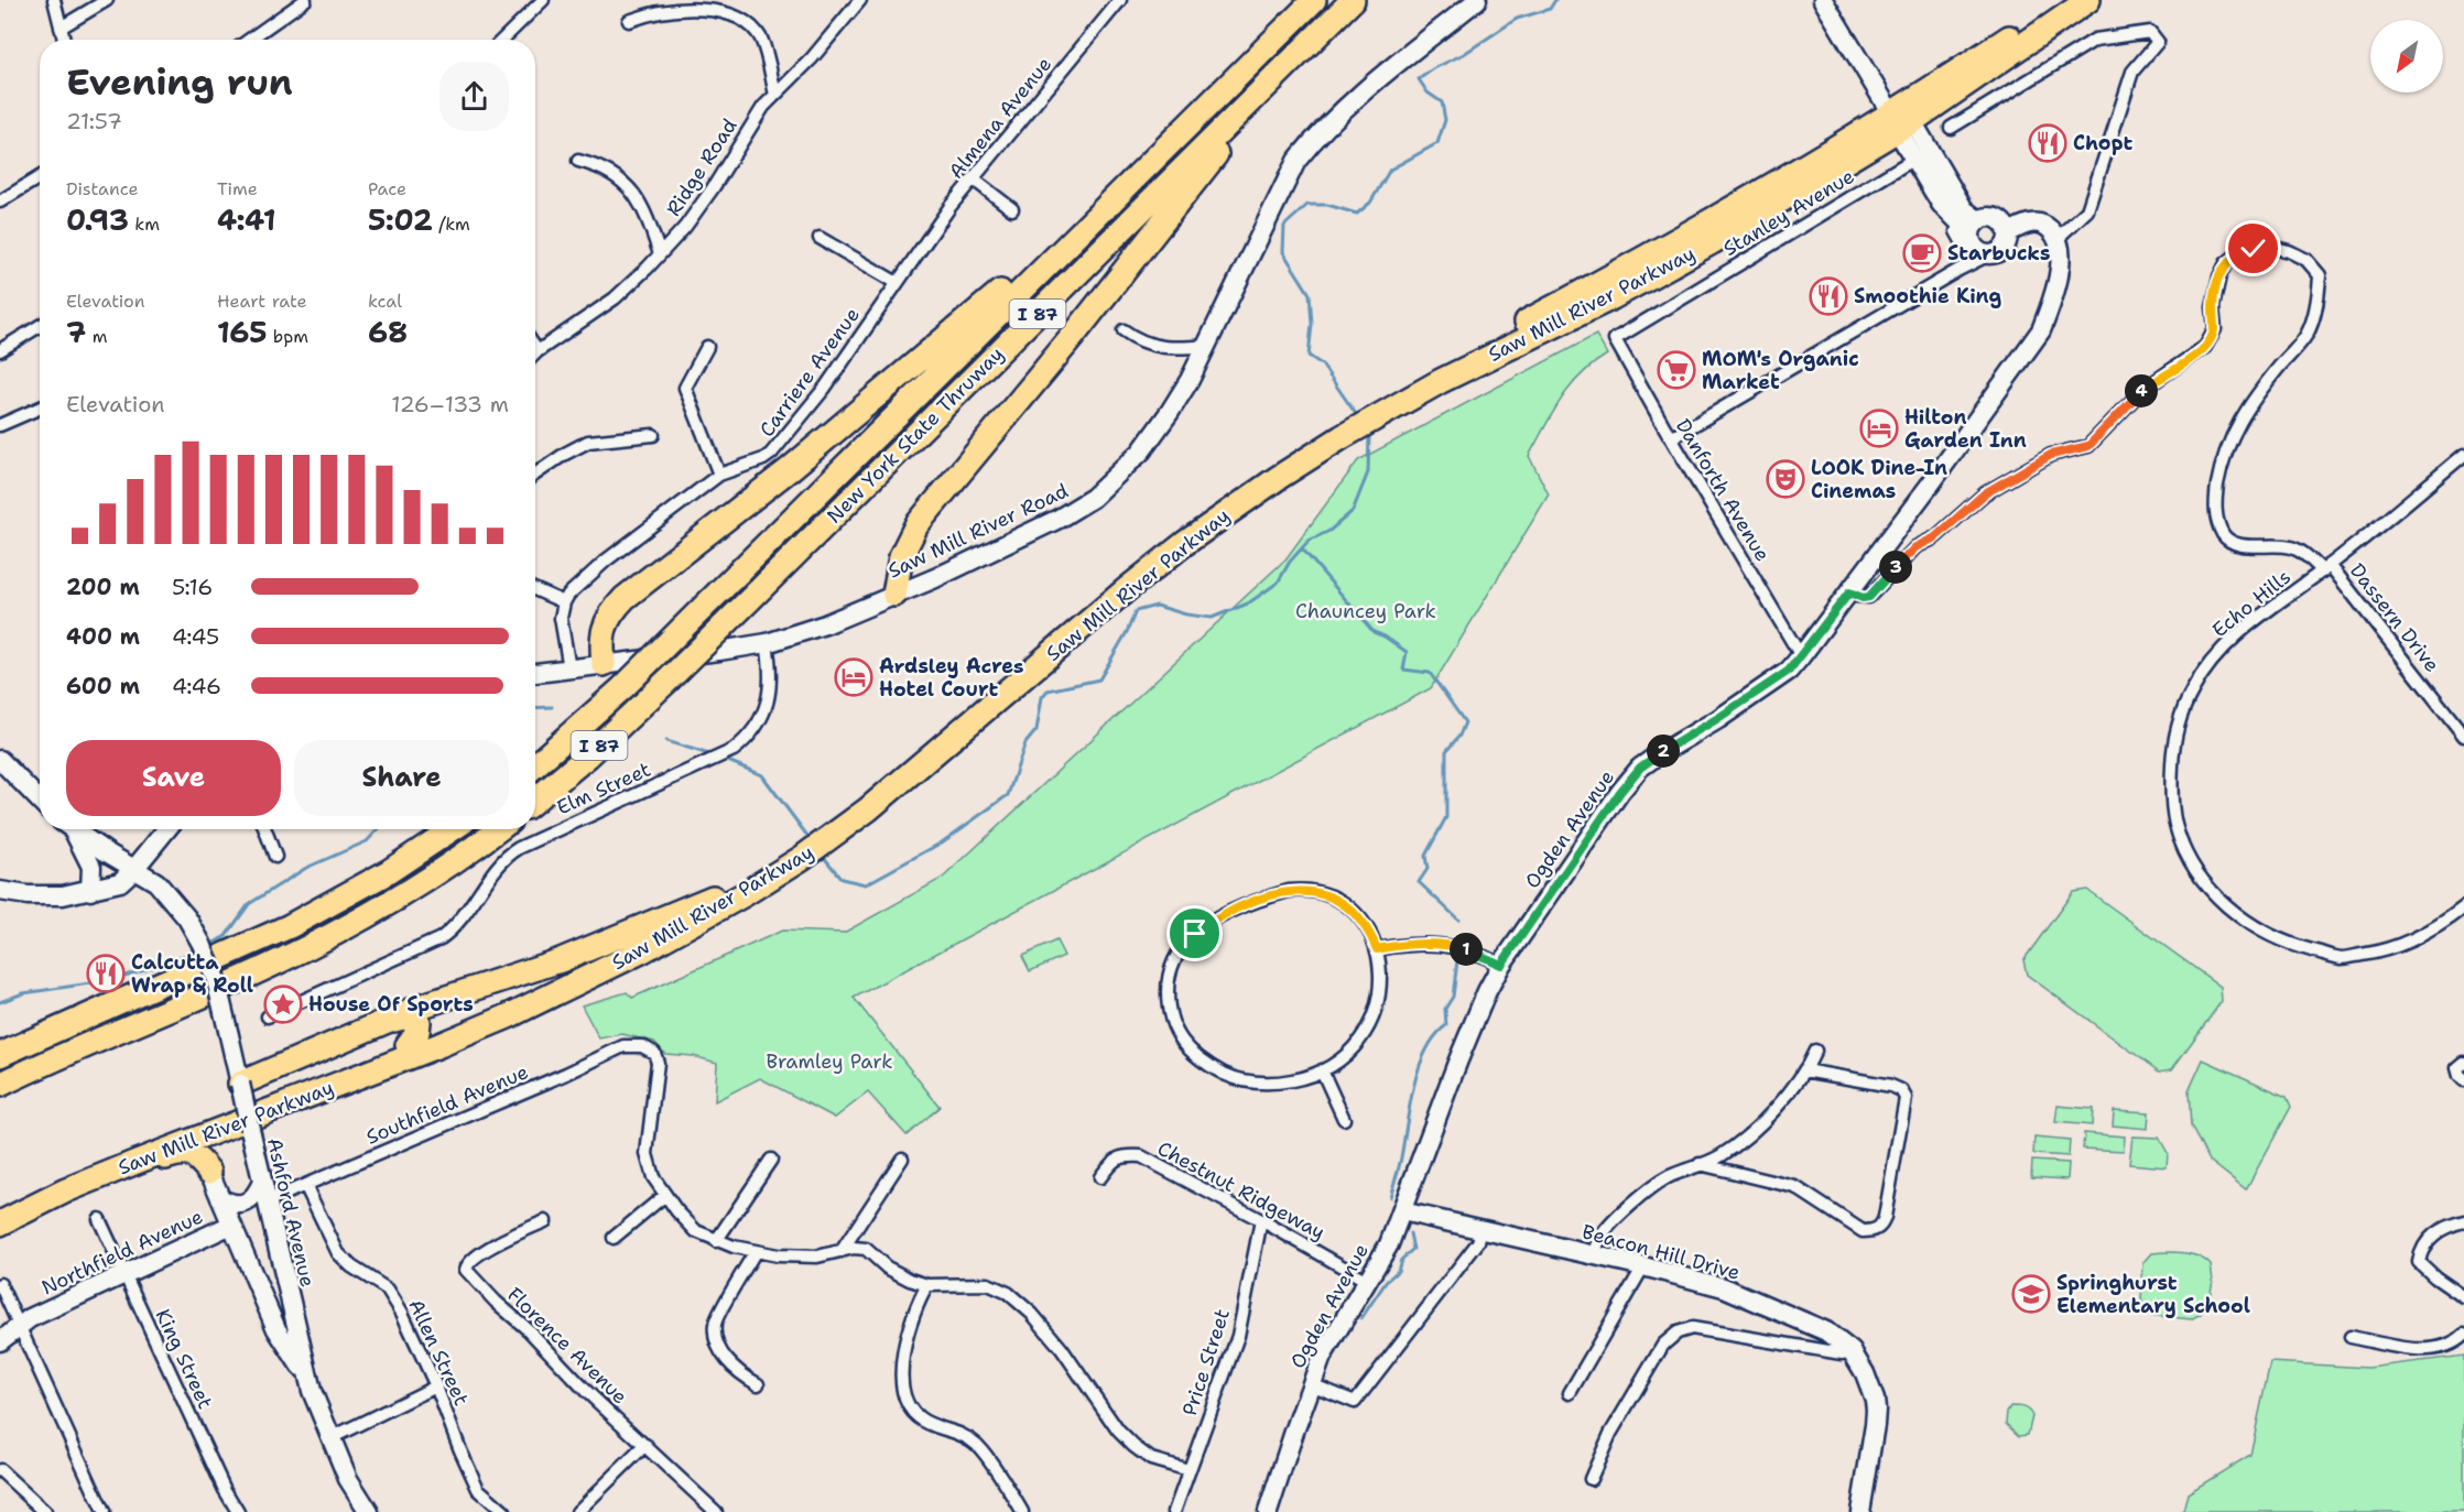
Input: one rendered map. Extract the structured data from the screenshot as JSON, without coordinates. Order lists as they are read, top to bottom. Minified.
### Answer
{"streets":{"highway":["Saw Mill River Parkway","I 87","New York State Thruway"],"street":["Almena Avenue","Ridge Road","Stanley Avenue","Carriere Avenue","Danforth Avenue","Saw Mill River Road","Echo Hills","Dassern Drive","Elm Street","Ogden Avenue","Southfield Avenue","Chestnut Ridgeway","Ashford Avenue","Northfield Avenue","Beacon Hill Drive","Florence Avenue","Allen Street","King Street","Price Street"]},"crossings":[["Almena Avenue","Carriere Avenue"],["Stanley Avenue","Danforth Avenue"],["Saw Mill River Parkway","Ashford Avenue"],["Danforth Avenue","Ogden Avenue"],["Saw Mill River Road","Elm Street"],["Echo Hills","Dassern Drive"],["Ogden Avenue","Chestnut Ridgeway"],["Ogden Avenue","Beacon Hill Drive"],["Southfield Avenue","Ashford Avenue"],["Southfield Avenue","Allen Street"],["Chestnut Ridgeway","Price Street"],["Northfield Avenue","King Street"]],"parks":["Chauncey Park","Bramley Park"],"places":{"restaurant":["Chopt","Smoothie King","Calcutta Wrap & Roll"],"cafe":["Starbucks"],"supermarket":["MOM's Organic Market"],"hotel":["Hilton Garden Inn","Ardsley Acres Hotel Court"],"theatre":["LOOK Dine-In Cinemas"],"place":["House Of Sports"],"school or university":["Springhurst Elementary School"]},"north":"bottom left","page":{"heading":["Evening run","21:57"],"stats":[["Distance","0.93 km"],["Time","4:41"],["Pace","5:02 /km"],["Elevation","7 m"],["Heart rate","165 bpm"],["kcal","68"]],"pins":["4","3","2","1"],"chart":["Elevation","126–133 m"],"list":[{"name":"200 m","note":"5:16"},{"name":"400 m","note":"4:45"},{"name":"600 m","note":"4:46"}],"buttons":["Save","Share"]}}
